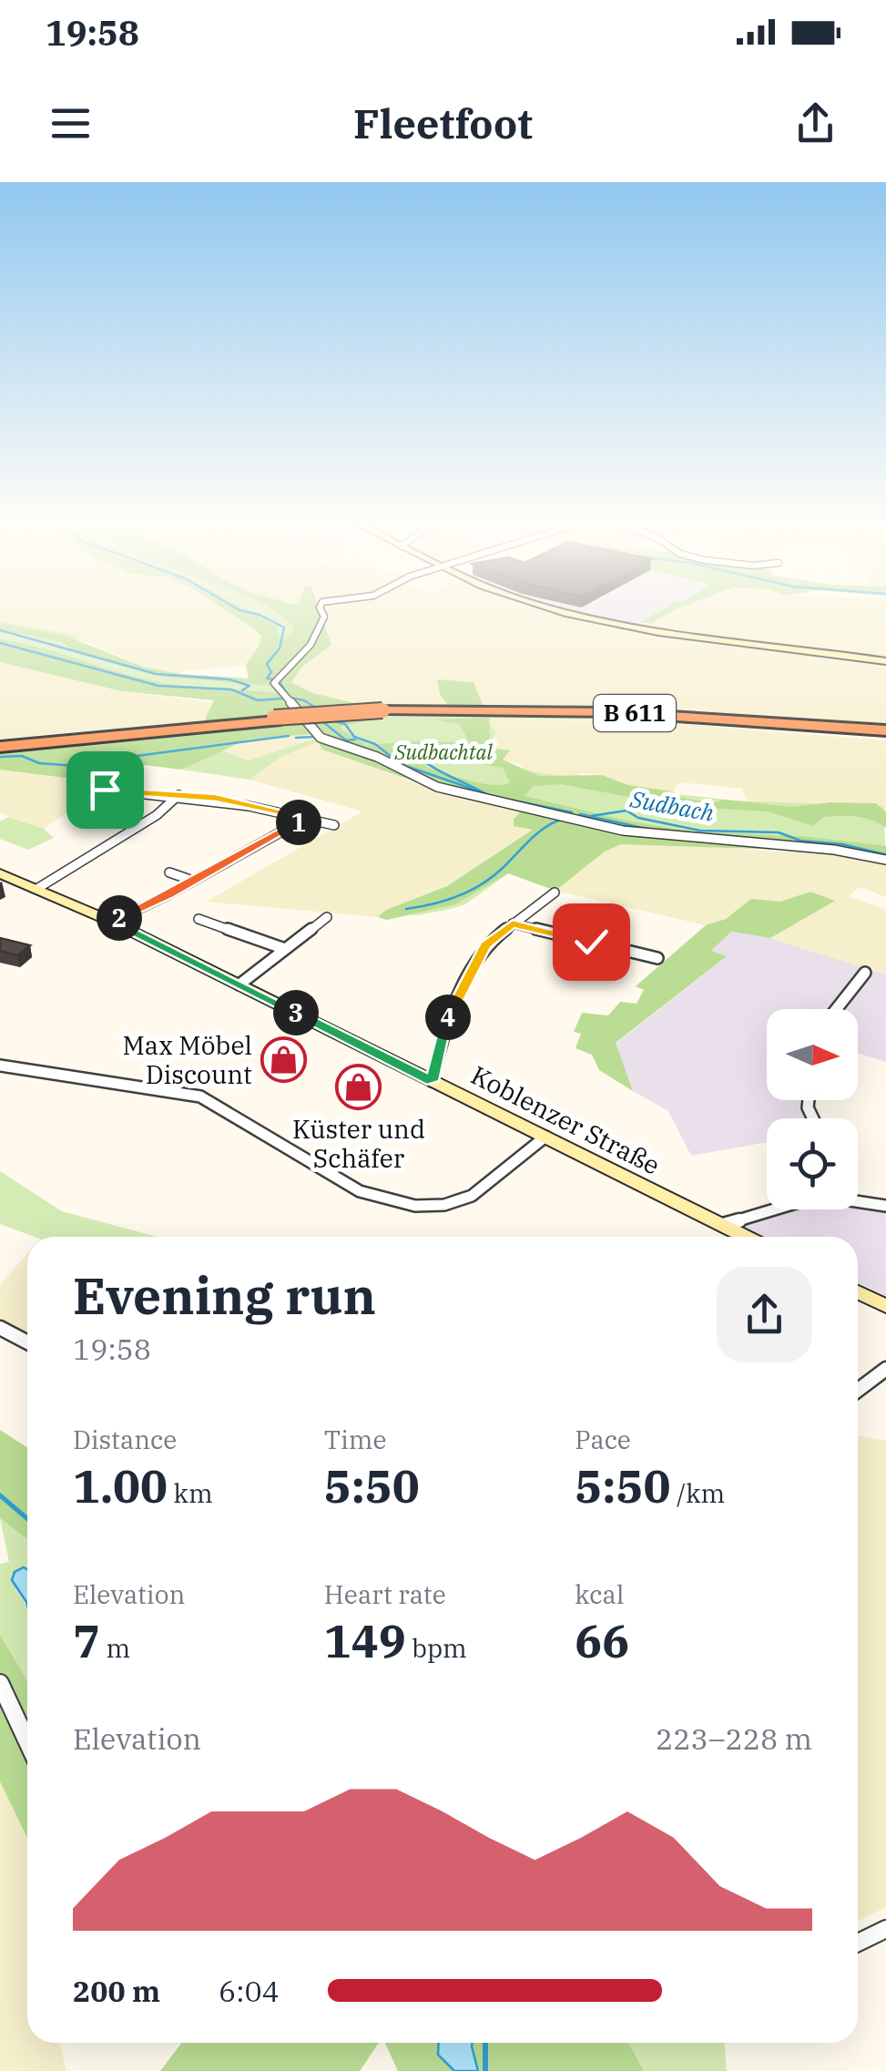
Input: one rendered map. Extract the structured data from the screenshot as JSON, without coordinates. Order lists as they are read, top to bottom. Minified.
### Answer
{"streets":{"highway":["B 611"],"street":["Koblenzer Straße"]},"water":["Sudbach"],"parks":["Sudbachtal"],"places":{"shop":["Max Möbel Discount","Küster und Schäfer"]},"north":"right","page":{"status":"19:58","header":"Fleetfoot","pins":["1","2","3","4"],"heading":["Evening run","19:58"],"stats":[["Distance","1.00 km"],["Time","5:50"],["Pace","5:50 /km"],["Elevation","7 m"],["Heart rate","149 bpm"],["kcal","66"]],"chart":["Elevation","223–228 m"],"list":[{"name":"200 m","note":"6:04"}]}}
